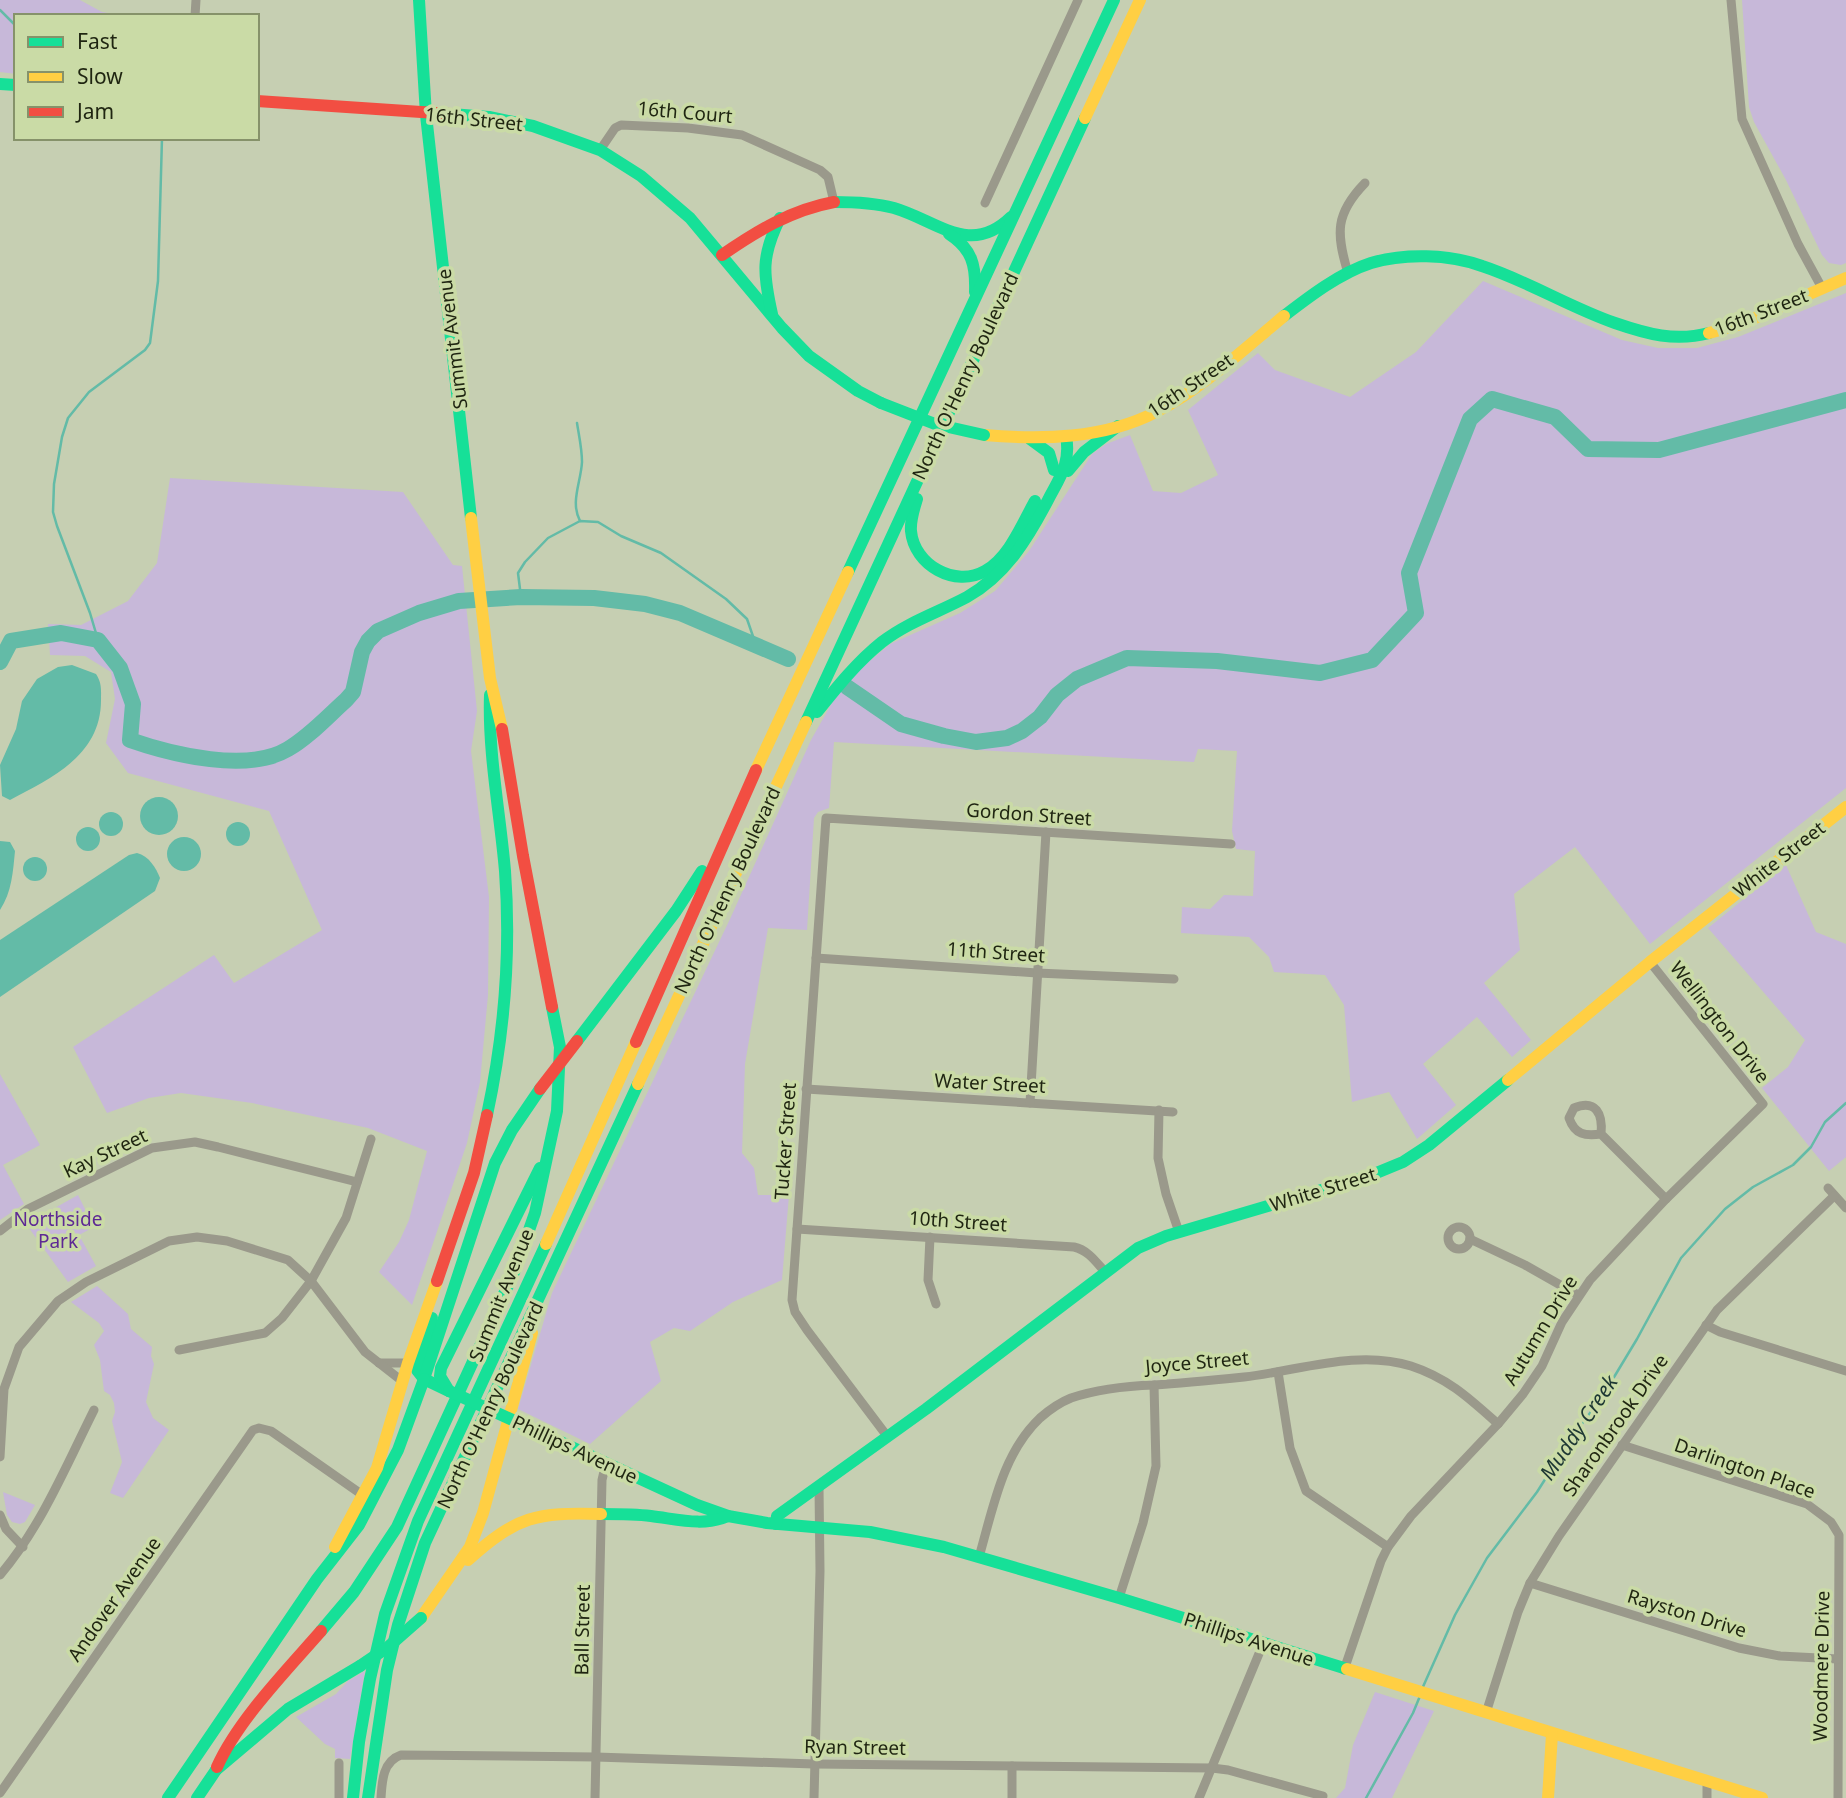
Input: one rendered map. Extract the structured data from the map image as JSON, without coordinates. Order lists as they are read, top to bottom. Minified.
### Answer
{"streets":{"main road":["16th Street","Summit Avenue","North O'Henry Boulevard","White Street","Phillips Avenue"],"street":["16th Court","Gordon Street","11th Street","Wellington Drive","Water Street","Tucker Street","Kay Street","10th Street","Autumn Drive","Joyce Street","Sharonbrook Drive","Darlington Place","Andover Avenue","Rayston Drive","Ball Street","Woodmere Drive","Ryan Street"]},"crossings":[["16th Court","16th Street"],["16th Street","Summit Avenue"],["Summit Avenue","North O'Henry Boulevard"],["Summit Avenue","Phillips Avenue"],["Summit Avenue","Andover Avenue"],["Gordon Street","Tucker Street"],["White Street","Wellington Drive"],["White Street","Tucker Street"],["White Street","10th Street"],["White Street","Phillips Avenue"],["11th Street","Tucker Street"],["Wellington Drive","Autumn Drive"],["Water Street","Tucker Street"],["Tucker Street","10th Street"],["Autumn Drive","Joyce Street"],["Autumn Drive","Phillips Avenue"],["Joyce Street","Phillips Avenue"],["Sharonbrook Drive","Phillips Avenue"],["Sharonbrook Drive","Darlington Place"],["Sharonbrook Drive","Rayston Drive"],["Phillips Avenue","Ball Street"],["Darlington Place","Woodmere Drive"],["Rayston Drive","Woodmere Drive"],["Ball Street","Ryan Street"]],"water":["Muddy Creek"],"parks":["Northside Park"],"legend":["Fast","Slow","Jam"]}
